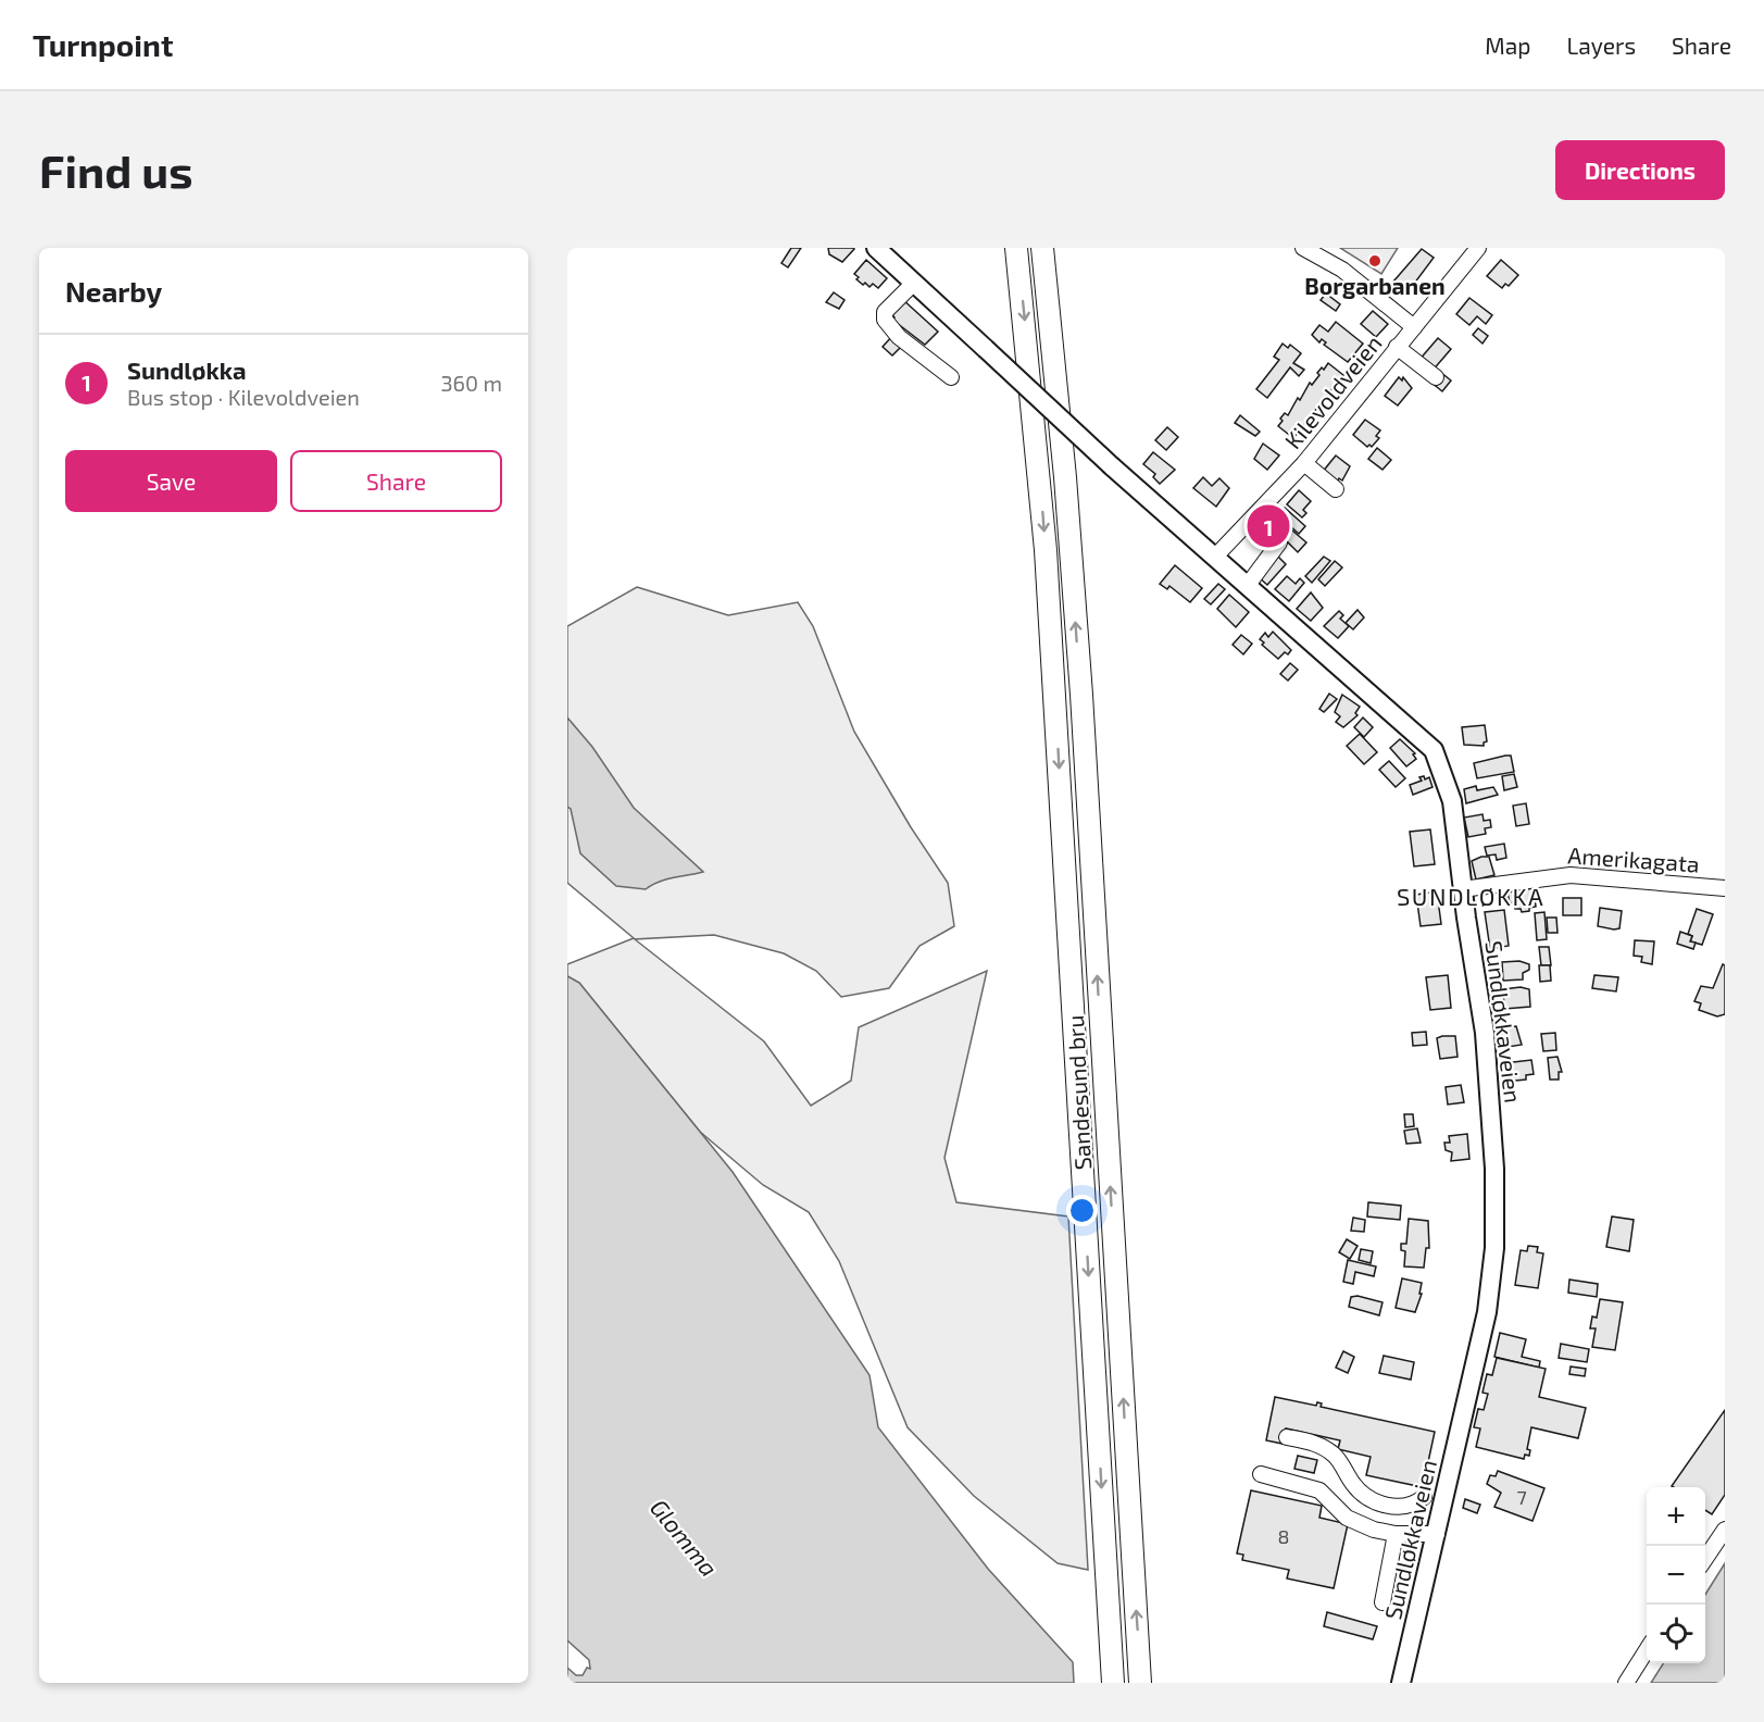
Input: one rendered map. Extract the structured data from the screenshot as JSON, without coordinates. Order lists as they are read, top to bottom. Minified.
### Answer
{"streets":{"highway":["Sandesund bru"],"main road":["Sundløkkaveien"],"street":["Kilevoldveien","Amerikagata"]},"crossings":[["Kilevoldveien","Sundløkkaveien"],["Amerikagata","Sundløkkaveien"]],"districts":["SUNDLØKKA"],"water":["Glomma"],"places":["Borgarbanen"],"house_numbers":["7","8"],"page":{"header":"Turnpoint","nav":["Map","Layers","Share"],"buttons":["Directions",["Save","Share"]],"title":"Find us","heading":"Nearby","list":[{"mark":"1","name":"Sundløkka","note":"Bus stop · Kilevoldveien","value":"360 m"}],"pins":"1","map_buttons":["+","−"]}}
